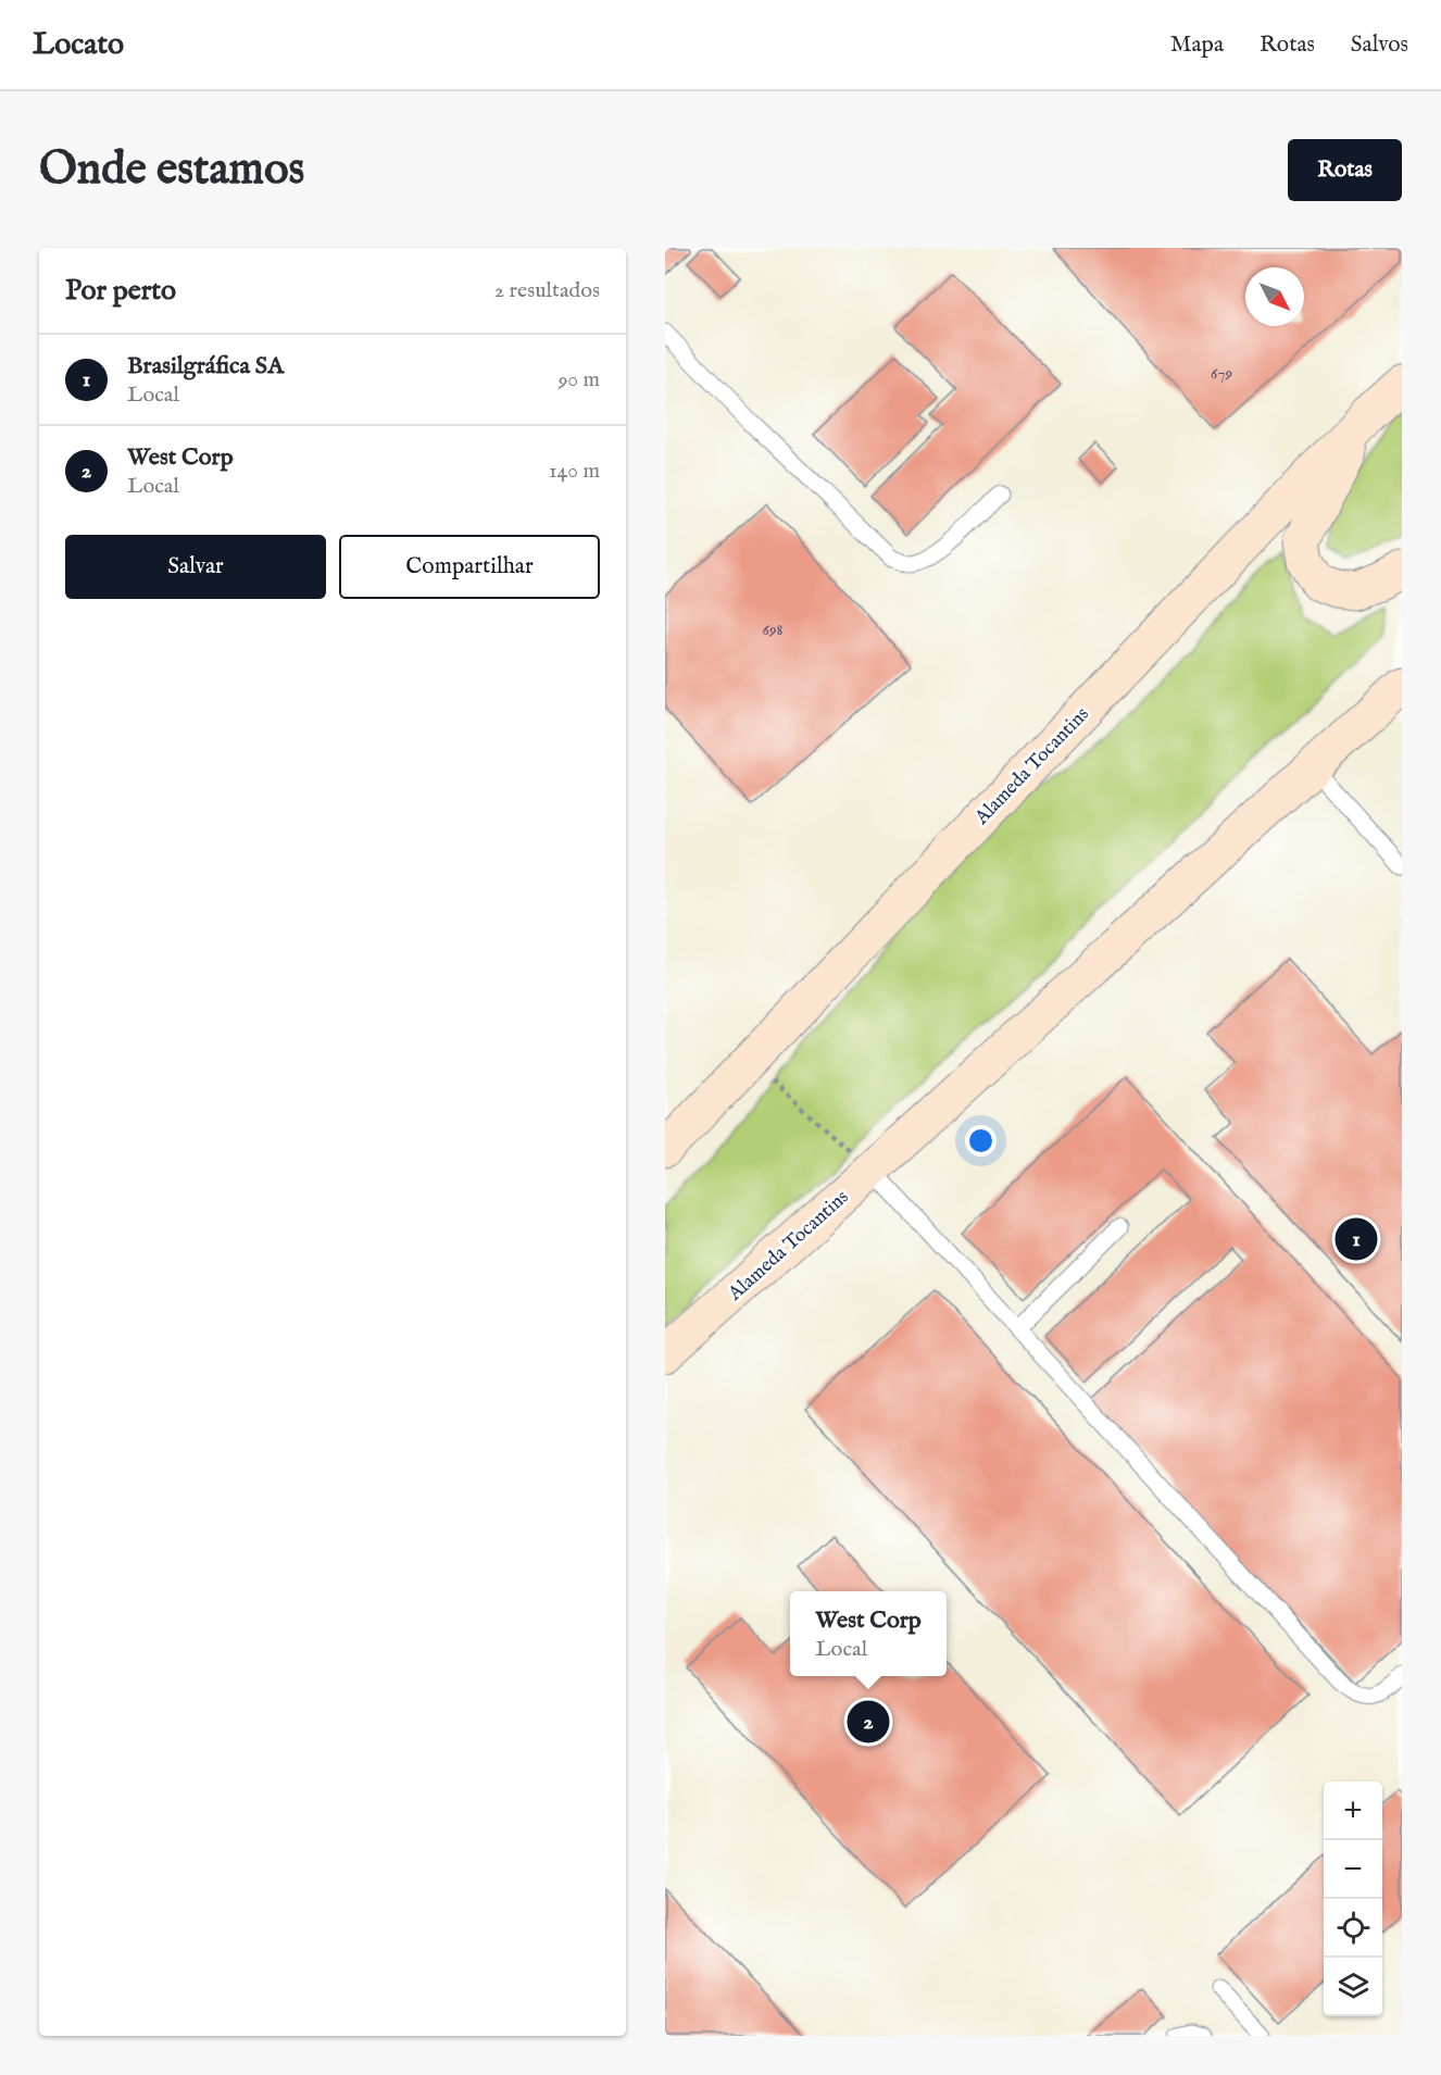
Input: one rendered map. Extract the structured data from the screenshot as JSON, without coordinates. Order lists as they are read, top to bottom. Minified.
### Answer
{"streets":{"main road":["Alameda Tocantins"]},"house_numbers":["679","698"],"north":"bottom right","page":{"header":"Locato","nav":["Mapa","Rotas","Salvos"],"buttons":["Rotas",["Salvar","Compartilhar"]],"title":"Onde estamos","heading":["Por perto","2 resultados"],"list":[{"mark":"1","name":"Brasilgráfica SA","note":"Local","value":"90 m"},{"mark":"2","name":"West Corp","note":"Local","value":"140 m"}],"pins":["1","2"],"popup":["West Corp","Local"],"map_buttons":["+","−"]}}
